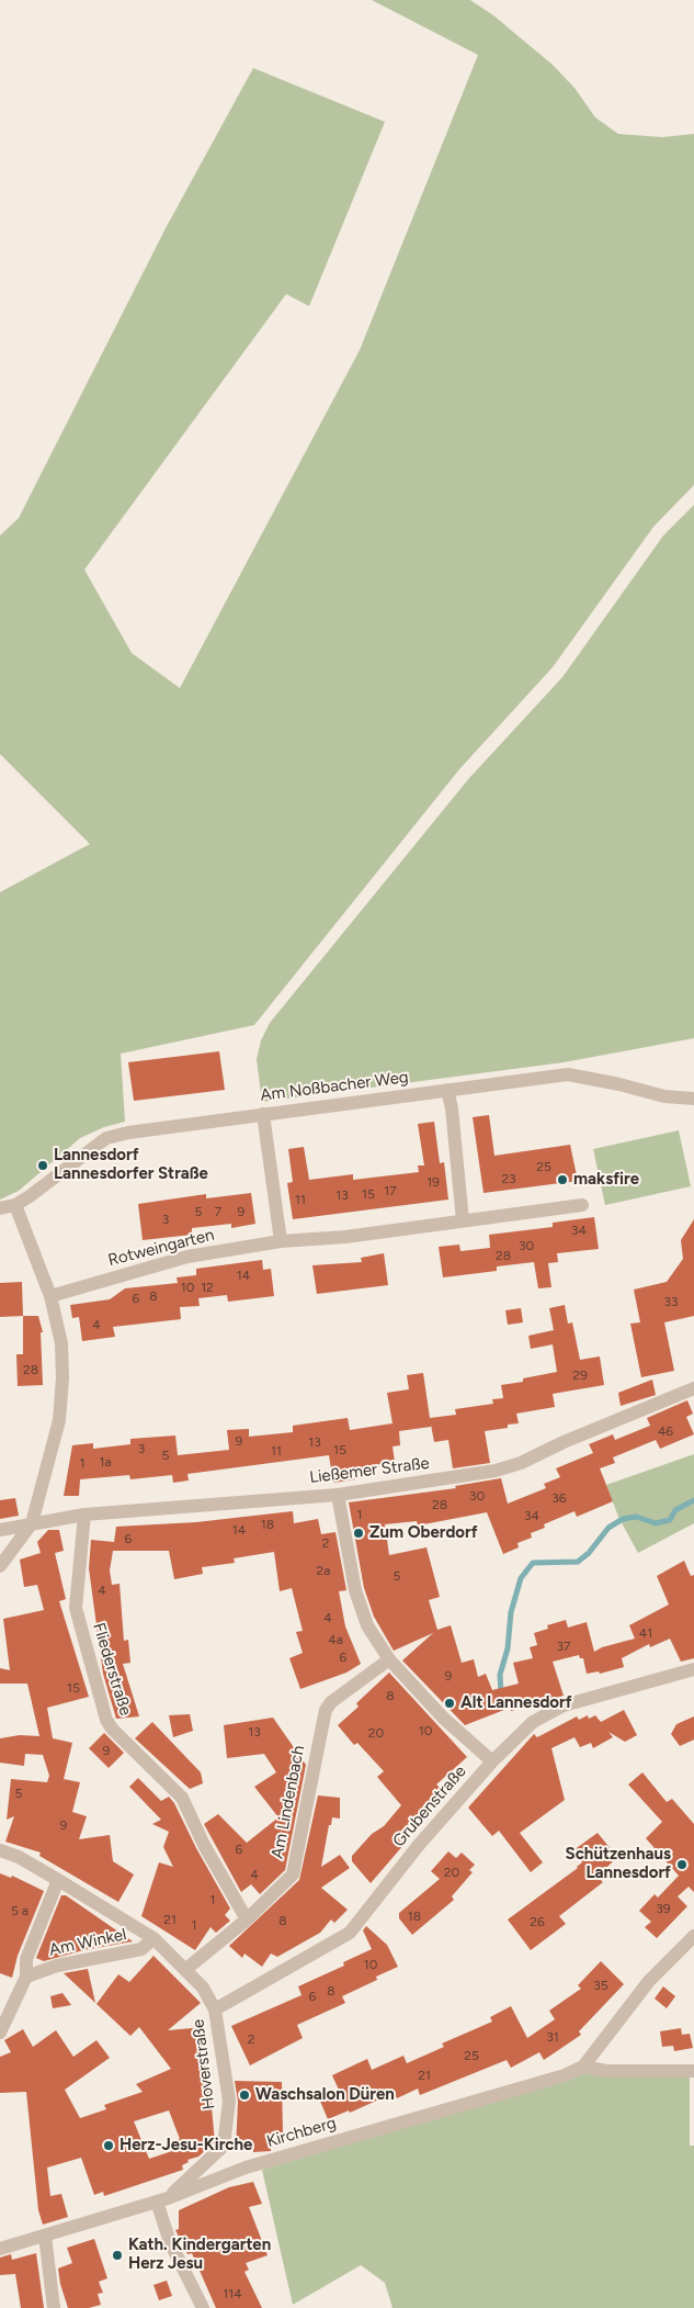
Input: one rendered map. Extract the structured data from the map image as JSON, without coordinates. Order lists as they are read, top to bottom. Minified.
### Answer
{"streets":{"street":["Am Noßbacher Weg","Rotweingarten","Ließemer Straße","Fliederstraße","Am Lindenbach","Grubenstraße","Am Winkel","Hoverstraße","Kirchberg"]},"crossings":[["Ließemer Straße","Fliederstraße"],["Fliederstraße","Am Lindenbach"],["Am Lindenbach","Hoverstraße"],["Grubenstraße","Hoverstraße"],["Am Winkel","Hoverstraße"],["Hoverstraße","Kirchberg"]],"places":["Lannesdorf Lannesdorfer Straße","maksfire","Zum Oberdorf","Alt Lannesdorf","Schützenhaus Lannesdorf","Waschsalon Düren","Herz-Jesu-Kirche","Kath. Kindergarten Herz Jesu"],"house_numbers":["25","23","19","17","15","13","11","5","7","9","3","34","30","28","14","10","12","8","6","33","4","28","29","46","9","13","3","15","11","5","1a","1","30","36","28","1","34","18","14","6","2","2a","5","4","4","41","4a","37","6","9","15","8","10","13","20","9","5","9","6","20","4","1","39","5 a","18","21","8","26","1","10","35","8","6","31","2","25","21","114"]}
